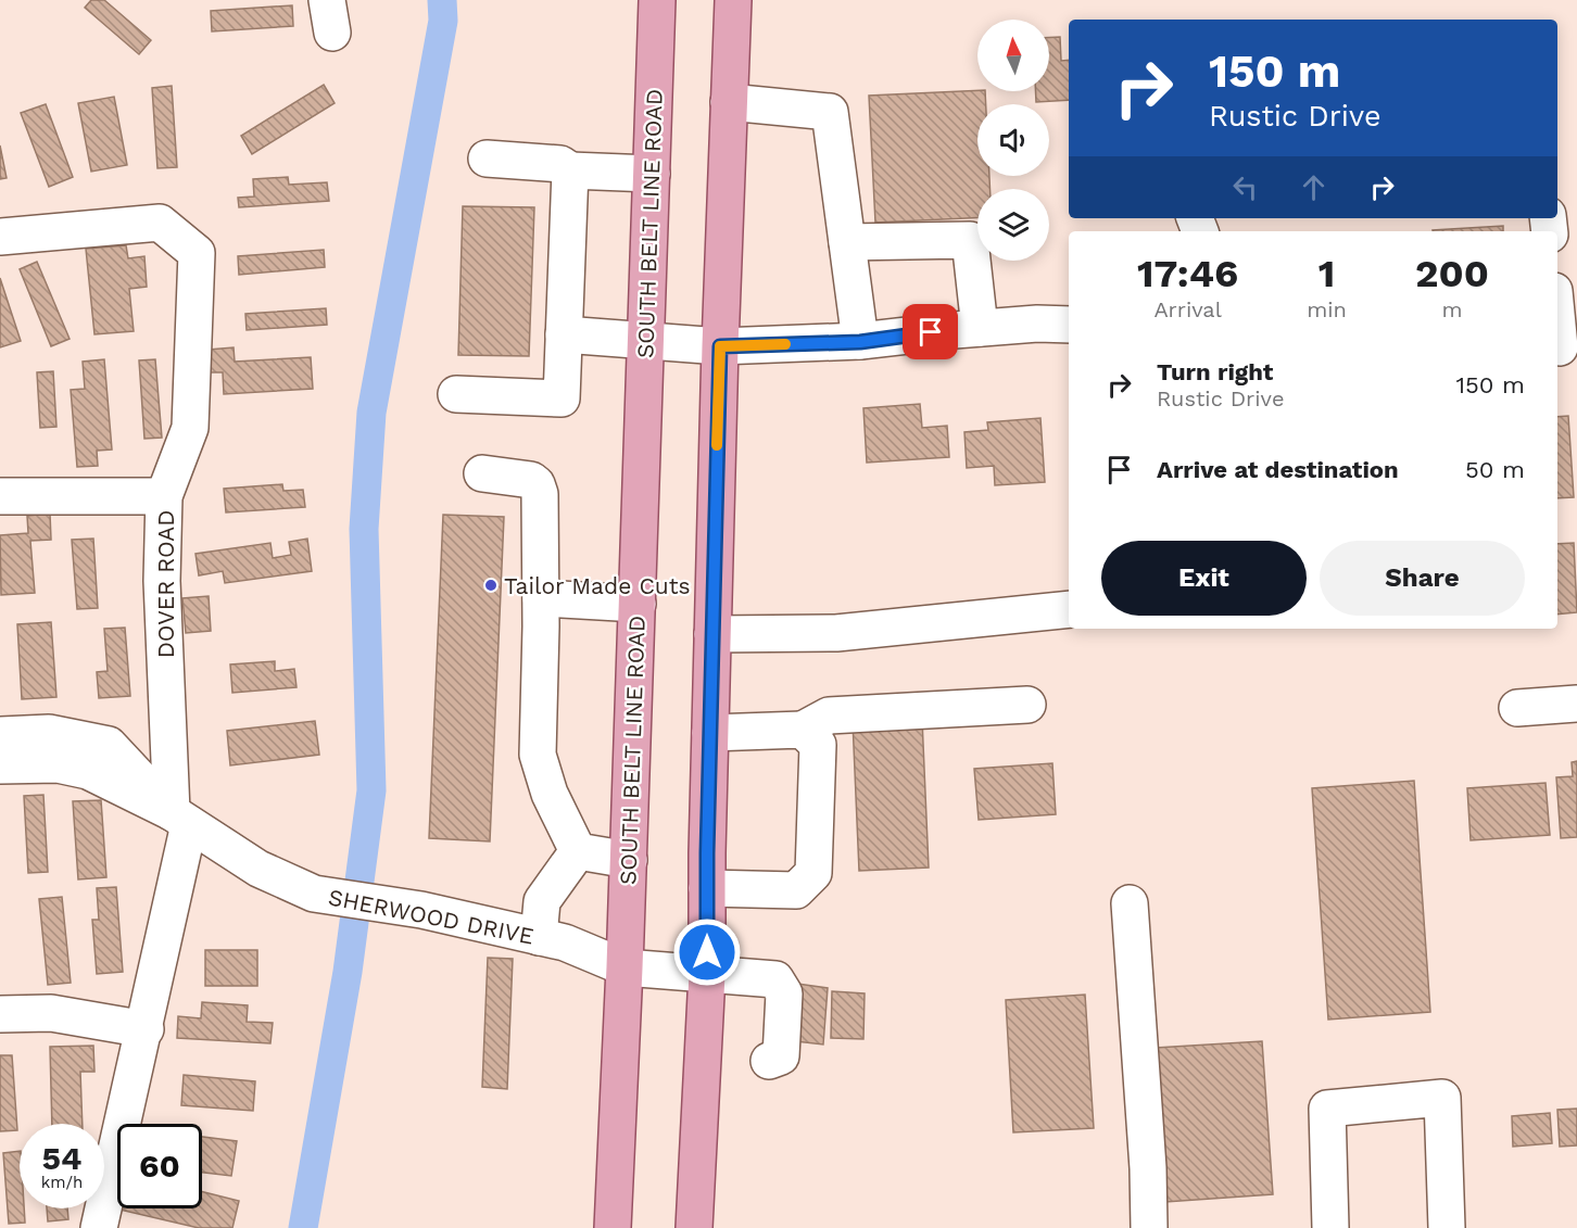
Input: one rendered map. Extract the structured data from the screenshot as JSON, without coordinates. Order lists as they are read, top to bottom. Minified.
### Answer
{"streets":{"main road":["SOUTH BELT LINE ROAD"],"street":["DOVER ROAD","SHERWOOD DRIVE"]},"crossings":[["SOUTH BELT LINE ROAD","SHERWOOD DRIVE"],["DOVER ROAD","SHERWOOD DRIVE"]],"places":["Tailor Made Cuts"],"north":"top","page":{"turn":["150 m","Rustic Drive"],"eta":["17:46","Arrival","1","min","200","m"],"list":[{"name":"Turn right","note":"Rustic Drive","value":"150 m"},{"name":"Arrive at destination","value":"50 m"}],"buttons":["Exit","Share"],"speed":"54 km/h","limit":"60"}}
